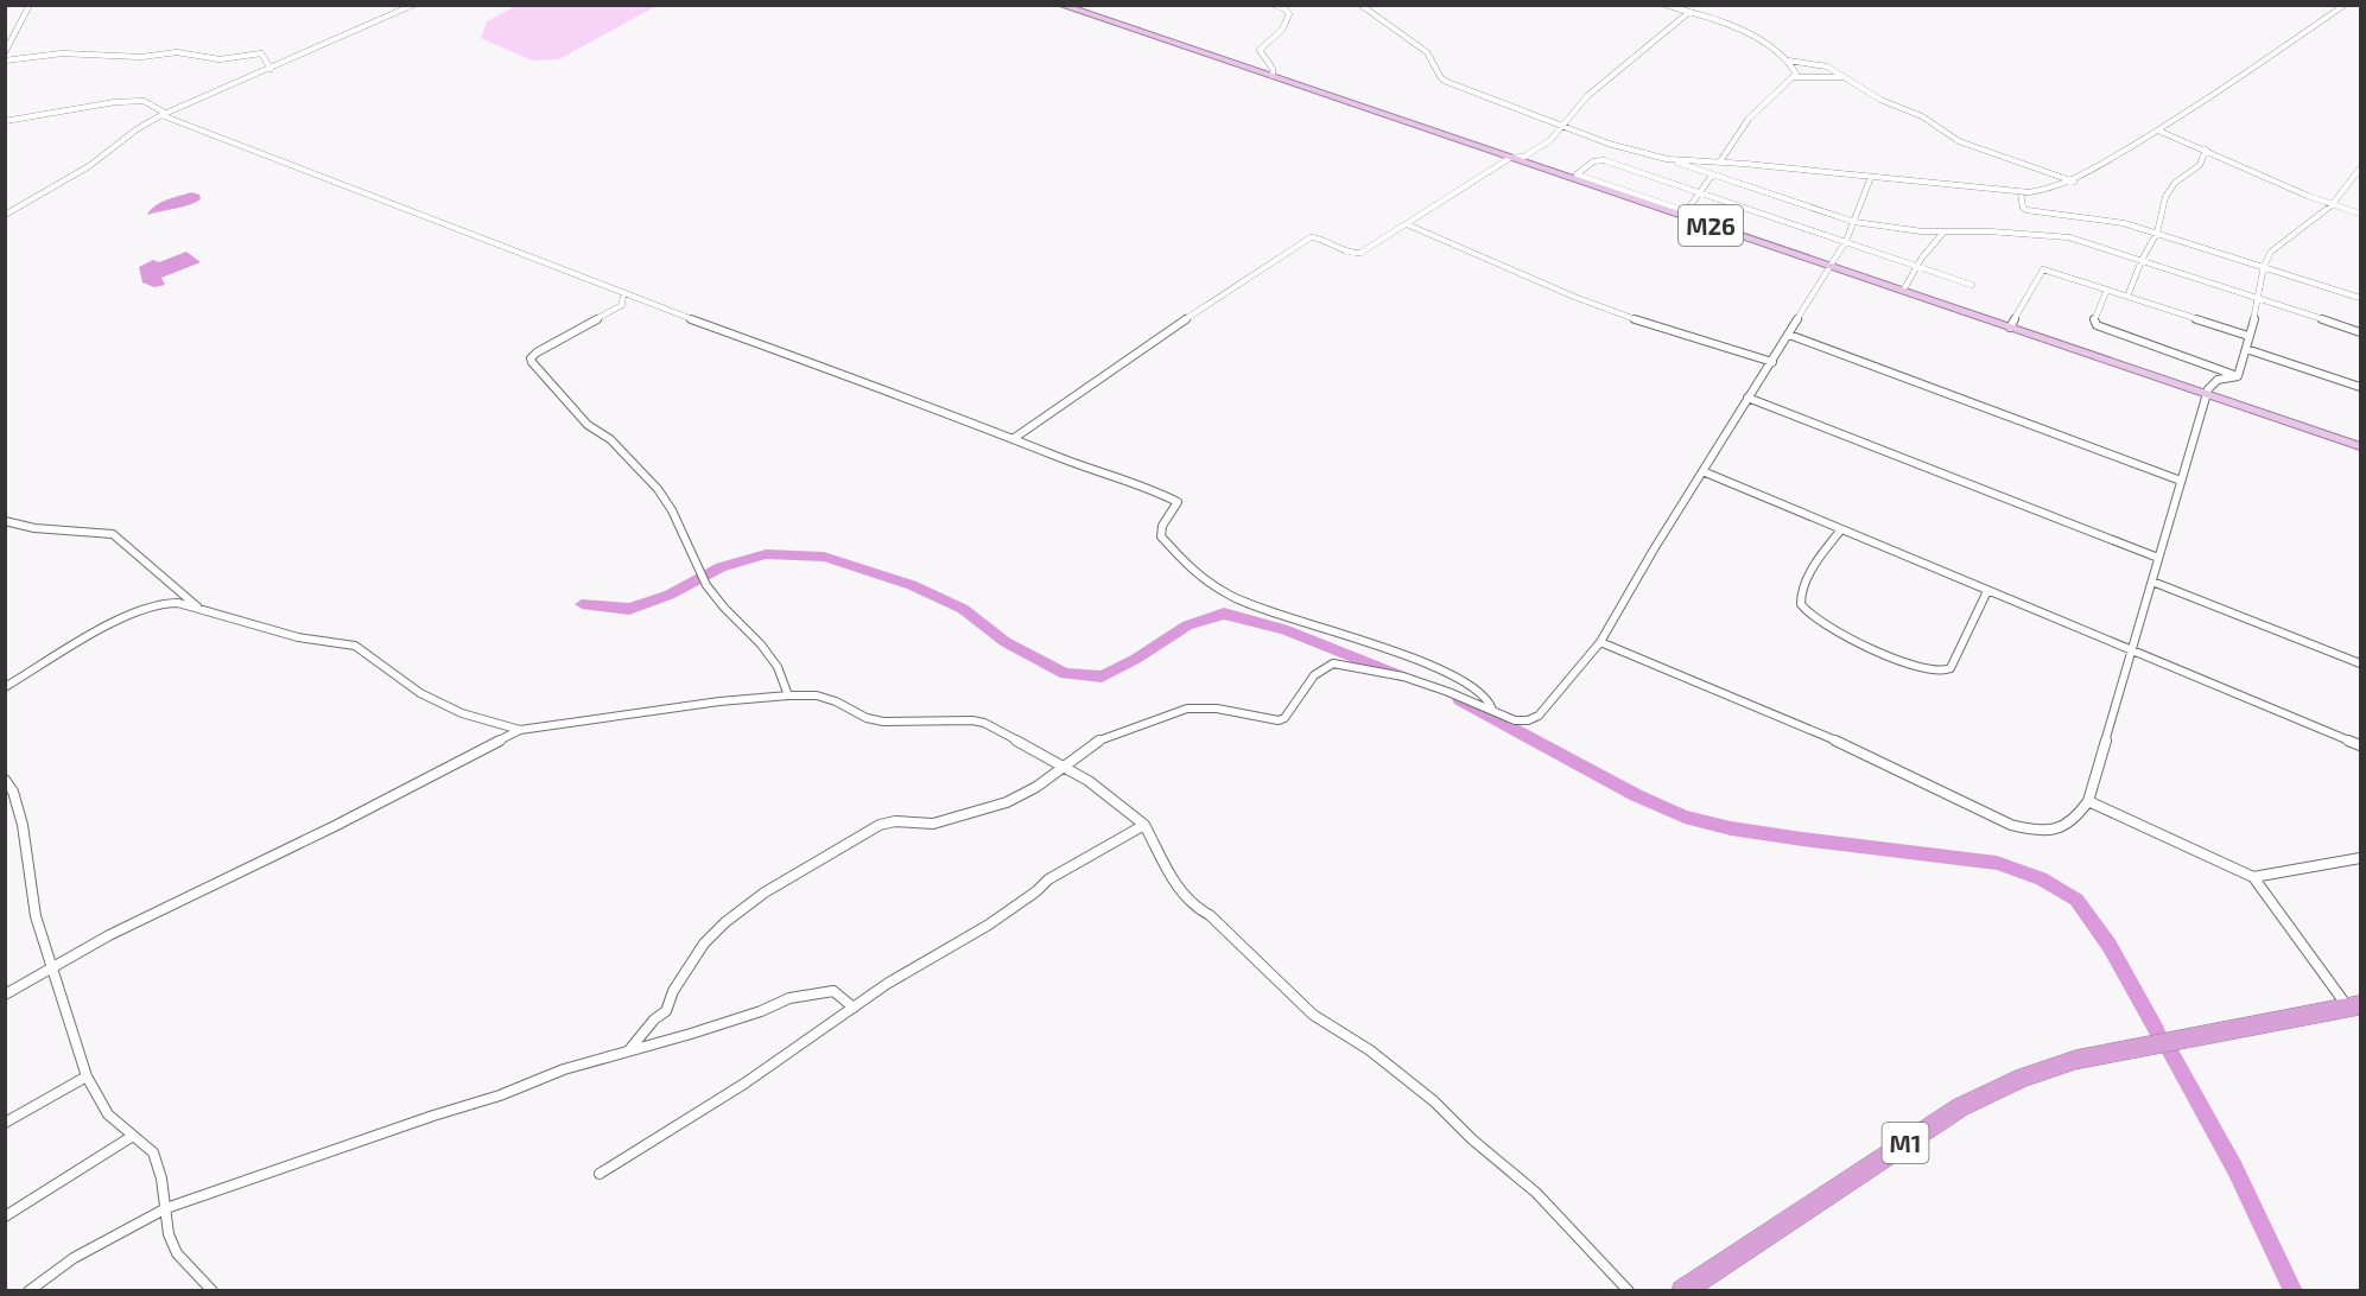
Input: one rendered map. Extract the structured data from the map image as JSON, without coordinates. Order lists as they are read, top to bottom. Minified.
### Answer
{"streets":{"highway":["M1"],"main road":["M26"]}}
